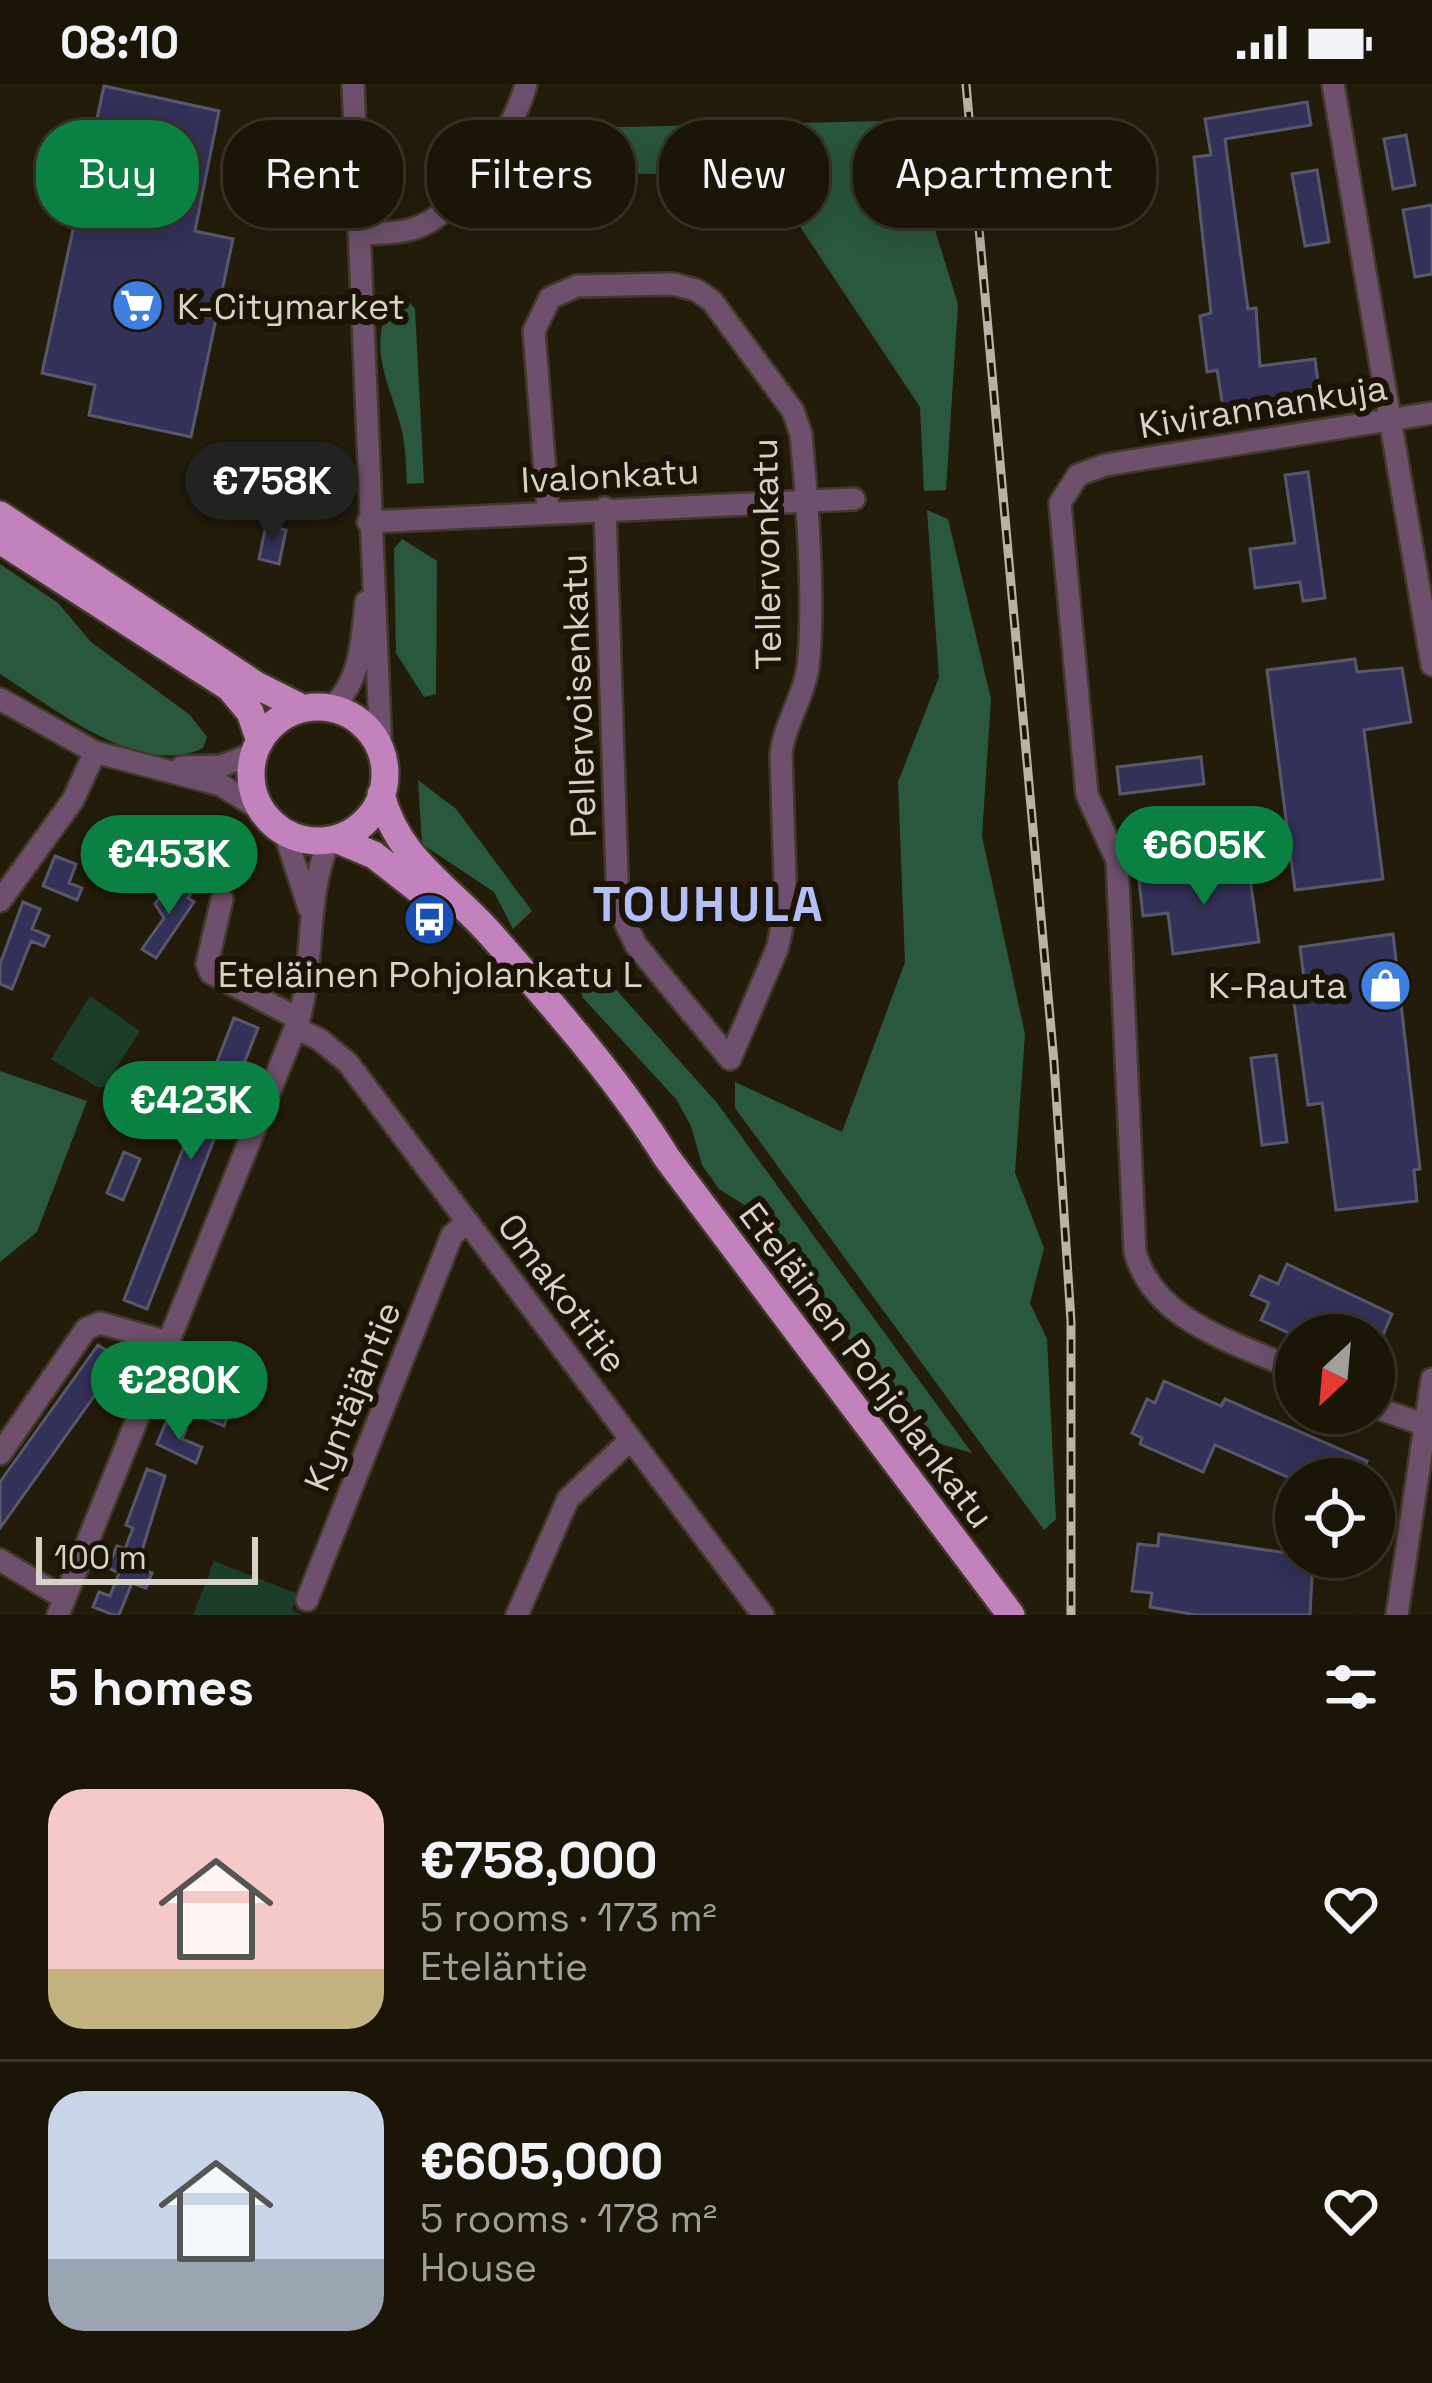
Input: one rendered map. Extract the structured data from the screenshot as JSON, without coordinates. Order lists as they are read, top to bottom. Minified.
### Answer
{"streets":{"main road":["Eteläinen Pohjolankatu"],"street":["Kivirannankuja","Ivalonkatu","Tellervonkatu","Pellervoisenkatu","Omakotitie","Kyntäjäntie"]},"crossings":[["Ivalonkatu","Tellervonkatu"],["Ivalonkatu","Pellervoisenkatu"],["Tellervonkatu","Pellervoisenkatu"],["Omakotitie","Kyntäjäntie"]],"districts":["TOUHULA"],"places":{"supermarket":["K-Citymarket"],"bus stop":["Eteläinen Pohjolankatu L"],"shop":["K-Rauta"]},"scale_bar":"100 m","north":"bottom left","page":{"status":"08:10","chip":["Buy","Rent","Filters","New","Apartment"],"price":["€758K","€605K","€453K","€423K","€280K"],"scale":"100 m","heading":"5 homes","list":[{"name":"€758,000","note":"5 rooms · 173 m² · Eteläntie"},{"name":"€605,000","note":"5 rooms · 178 m² · House"}]}}
